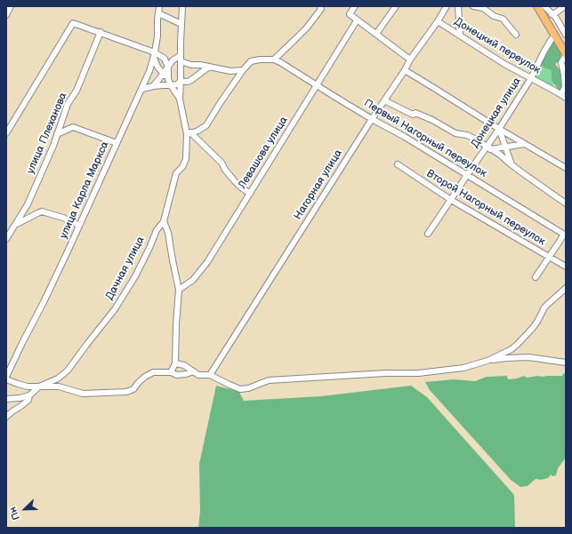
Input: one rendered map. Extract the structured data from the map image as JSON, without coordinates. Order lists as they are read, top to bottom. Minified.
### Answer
{"streets":{"street":["Донецкий переулок","Донецкая улица","улица Плеханова","Первый Нагорный переулок","Левашова улица","Нагорная улица","улица Карла Маркса","Второй Нагорный переулок","Дачная улица"]},"crossings":[["Донецкий переулок","Донецкая улица"],["Донецкий переулок","Нагорная улица"],["Донецкая улица","Первый Нагорный переулок"],["Донецкая улица","Второй Нагорный переулок"],["Первый Нагорный переулок","Левашова улица"],["Первый Нагорный переулок","Нагорная улица"]],"north":"bottom left"}
